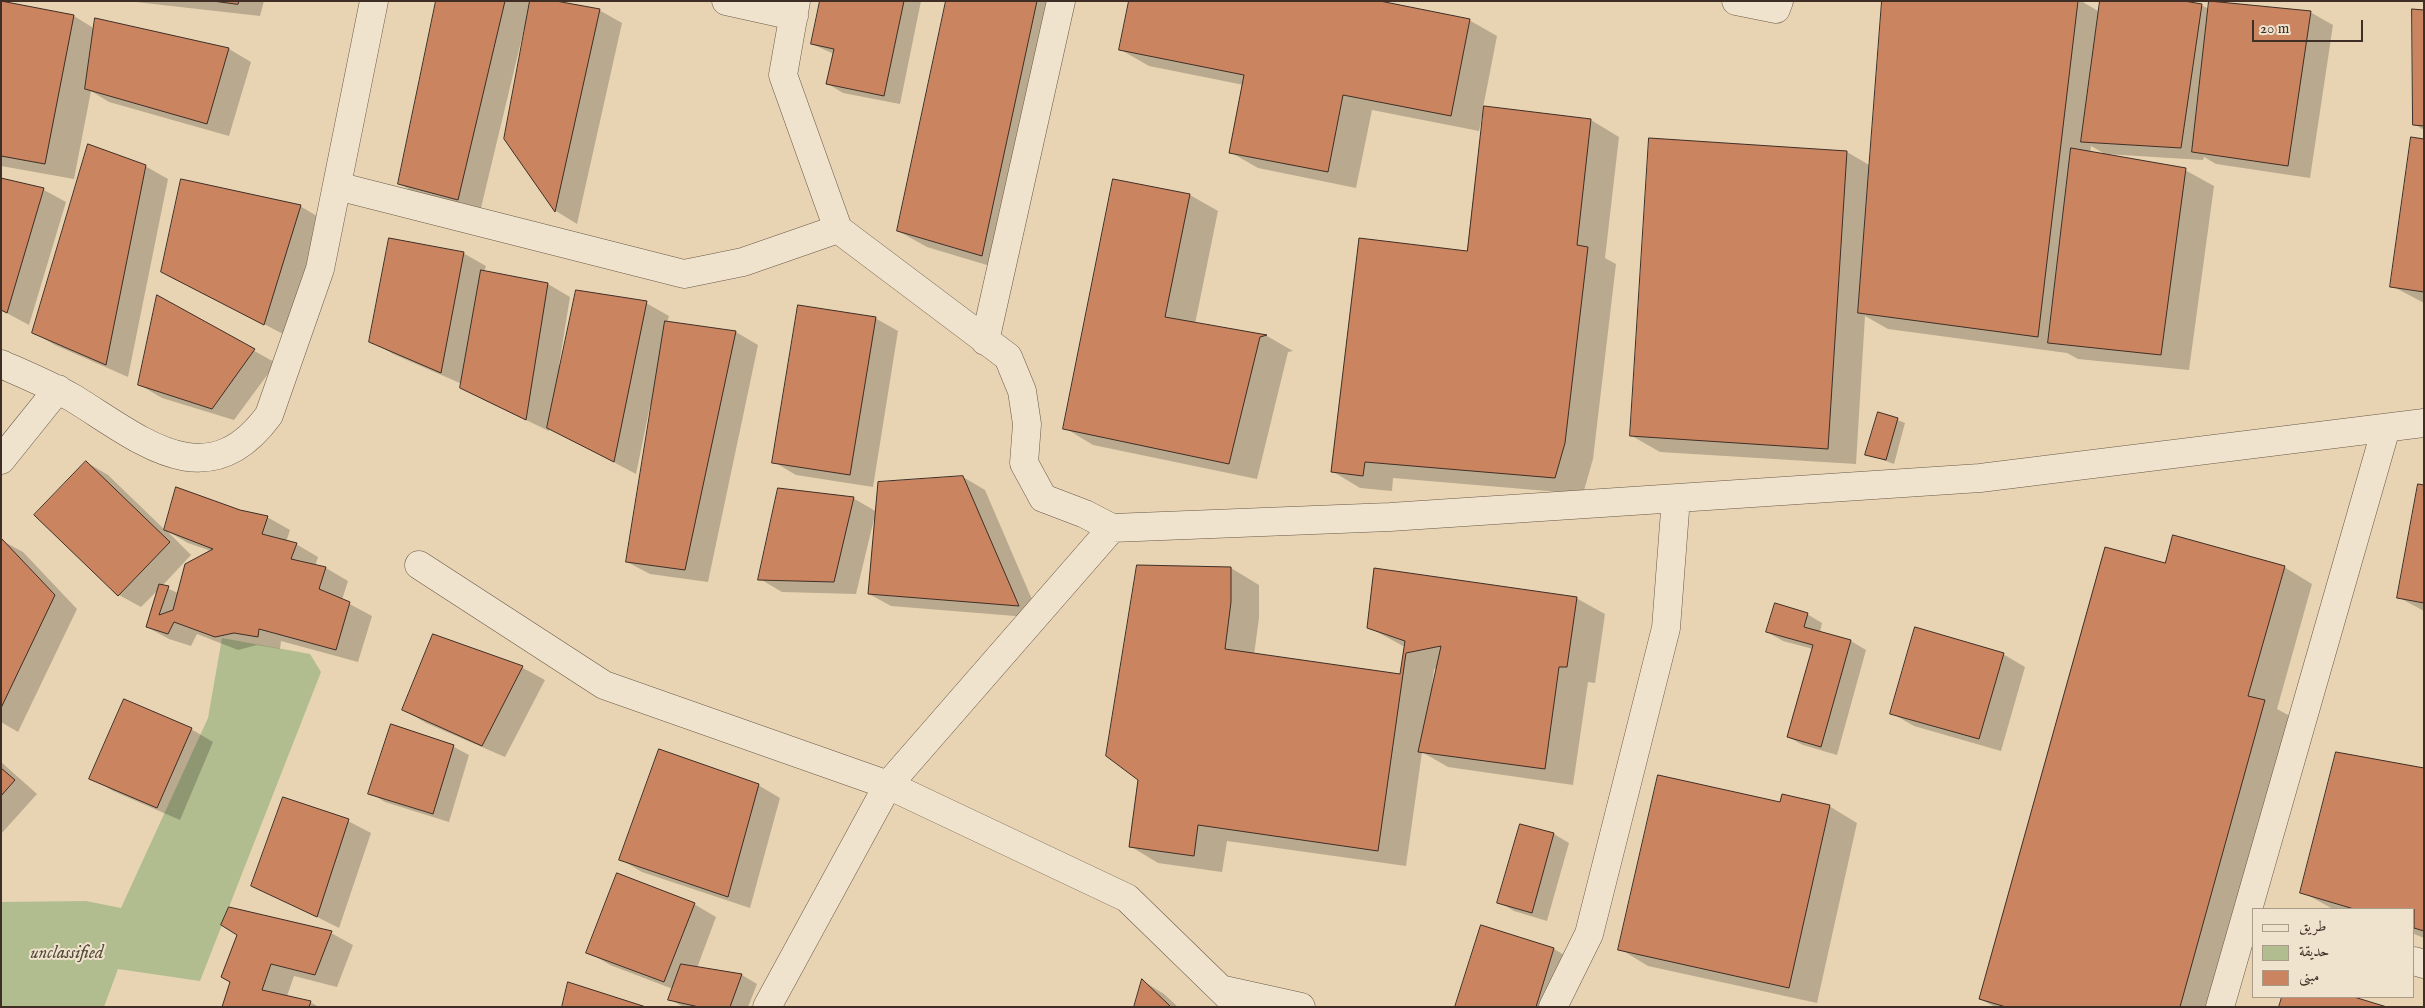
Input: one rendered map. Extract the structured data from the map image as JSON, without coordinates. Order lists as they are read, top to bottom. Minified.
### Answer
{"parks":["unclassified"],"legend":["طريق","حديقة","مبنى"],"scale_bar":"20 m"}
